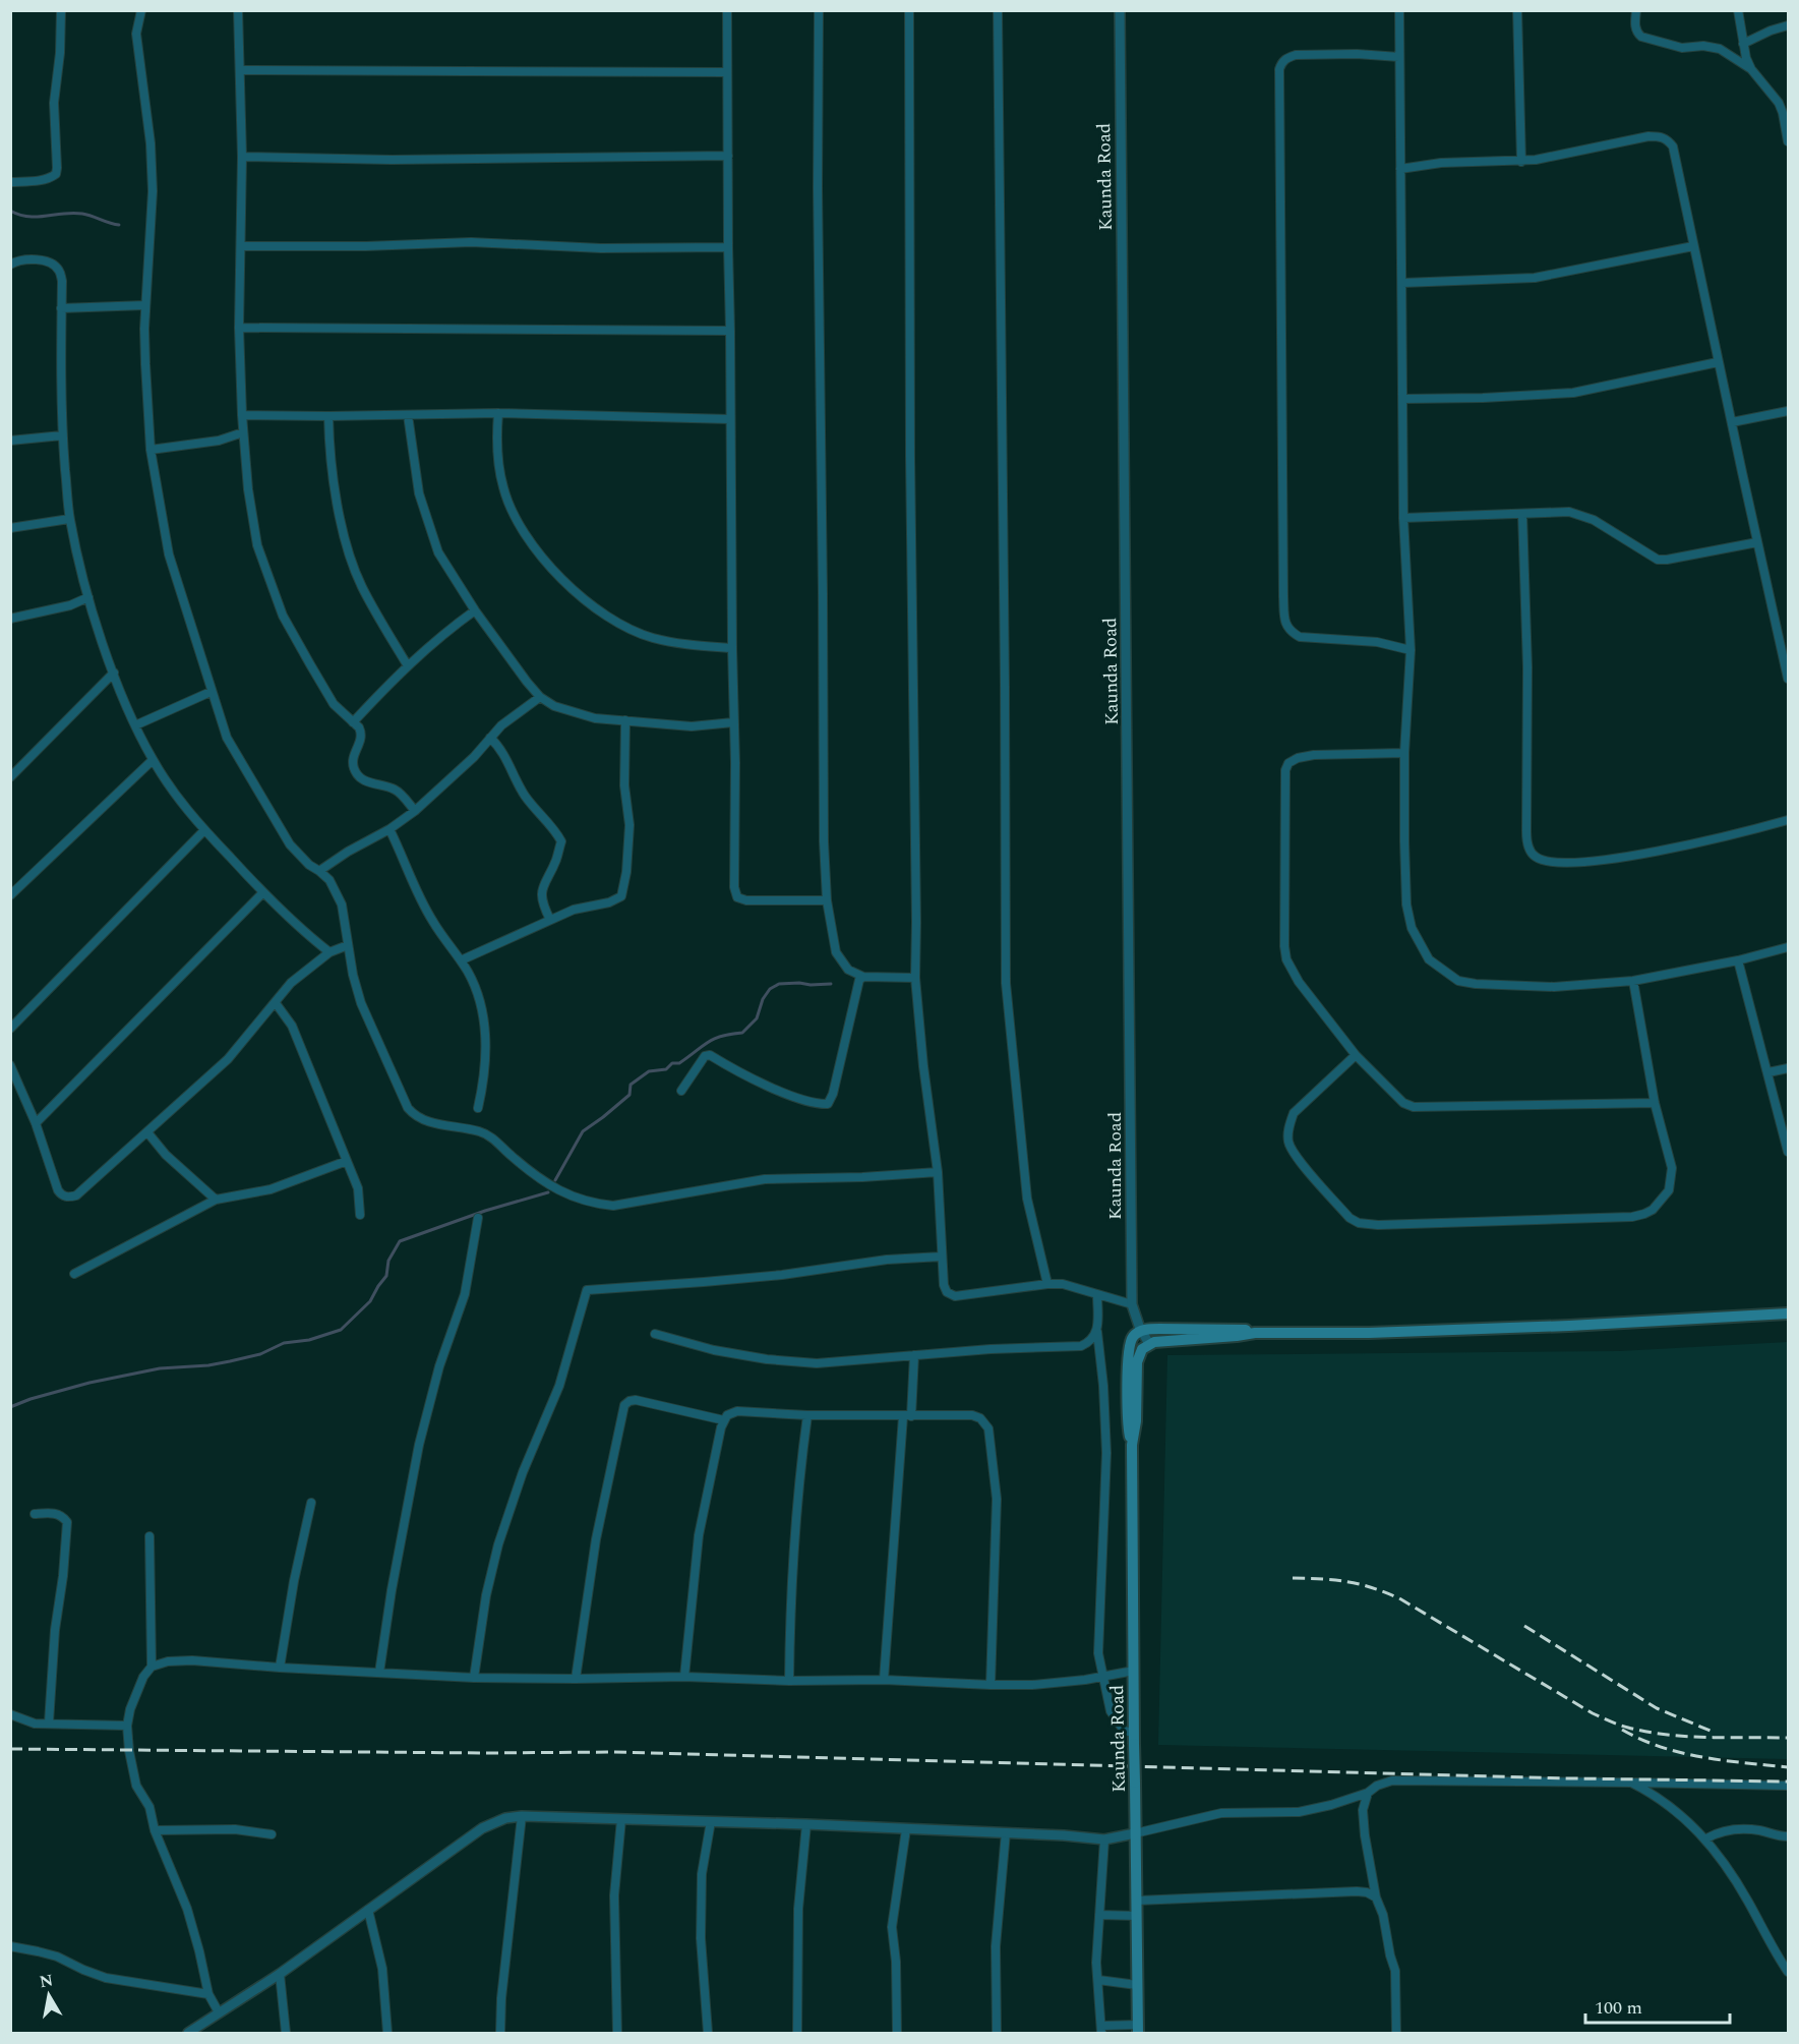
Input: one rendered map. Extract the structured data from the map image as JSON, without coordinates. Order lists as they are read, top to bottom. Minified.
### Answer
{"streets":{"main road":["Kaunda Road"]},"scale_bar":"100 m","north":"top"}
